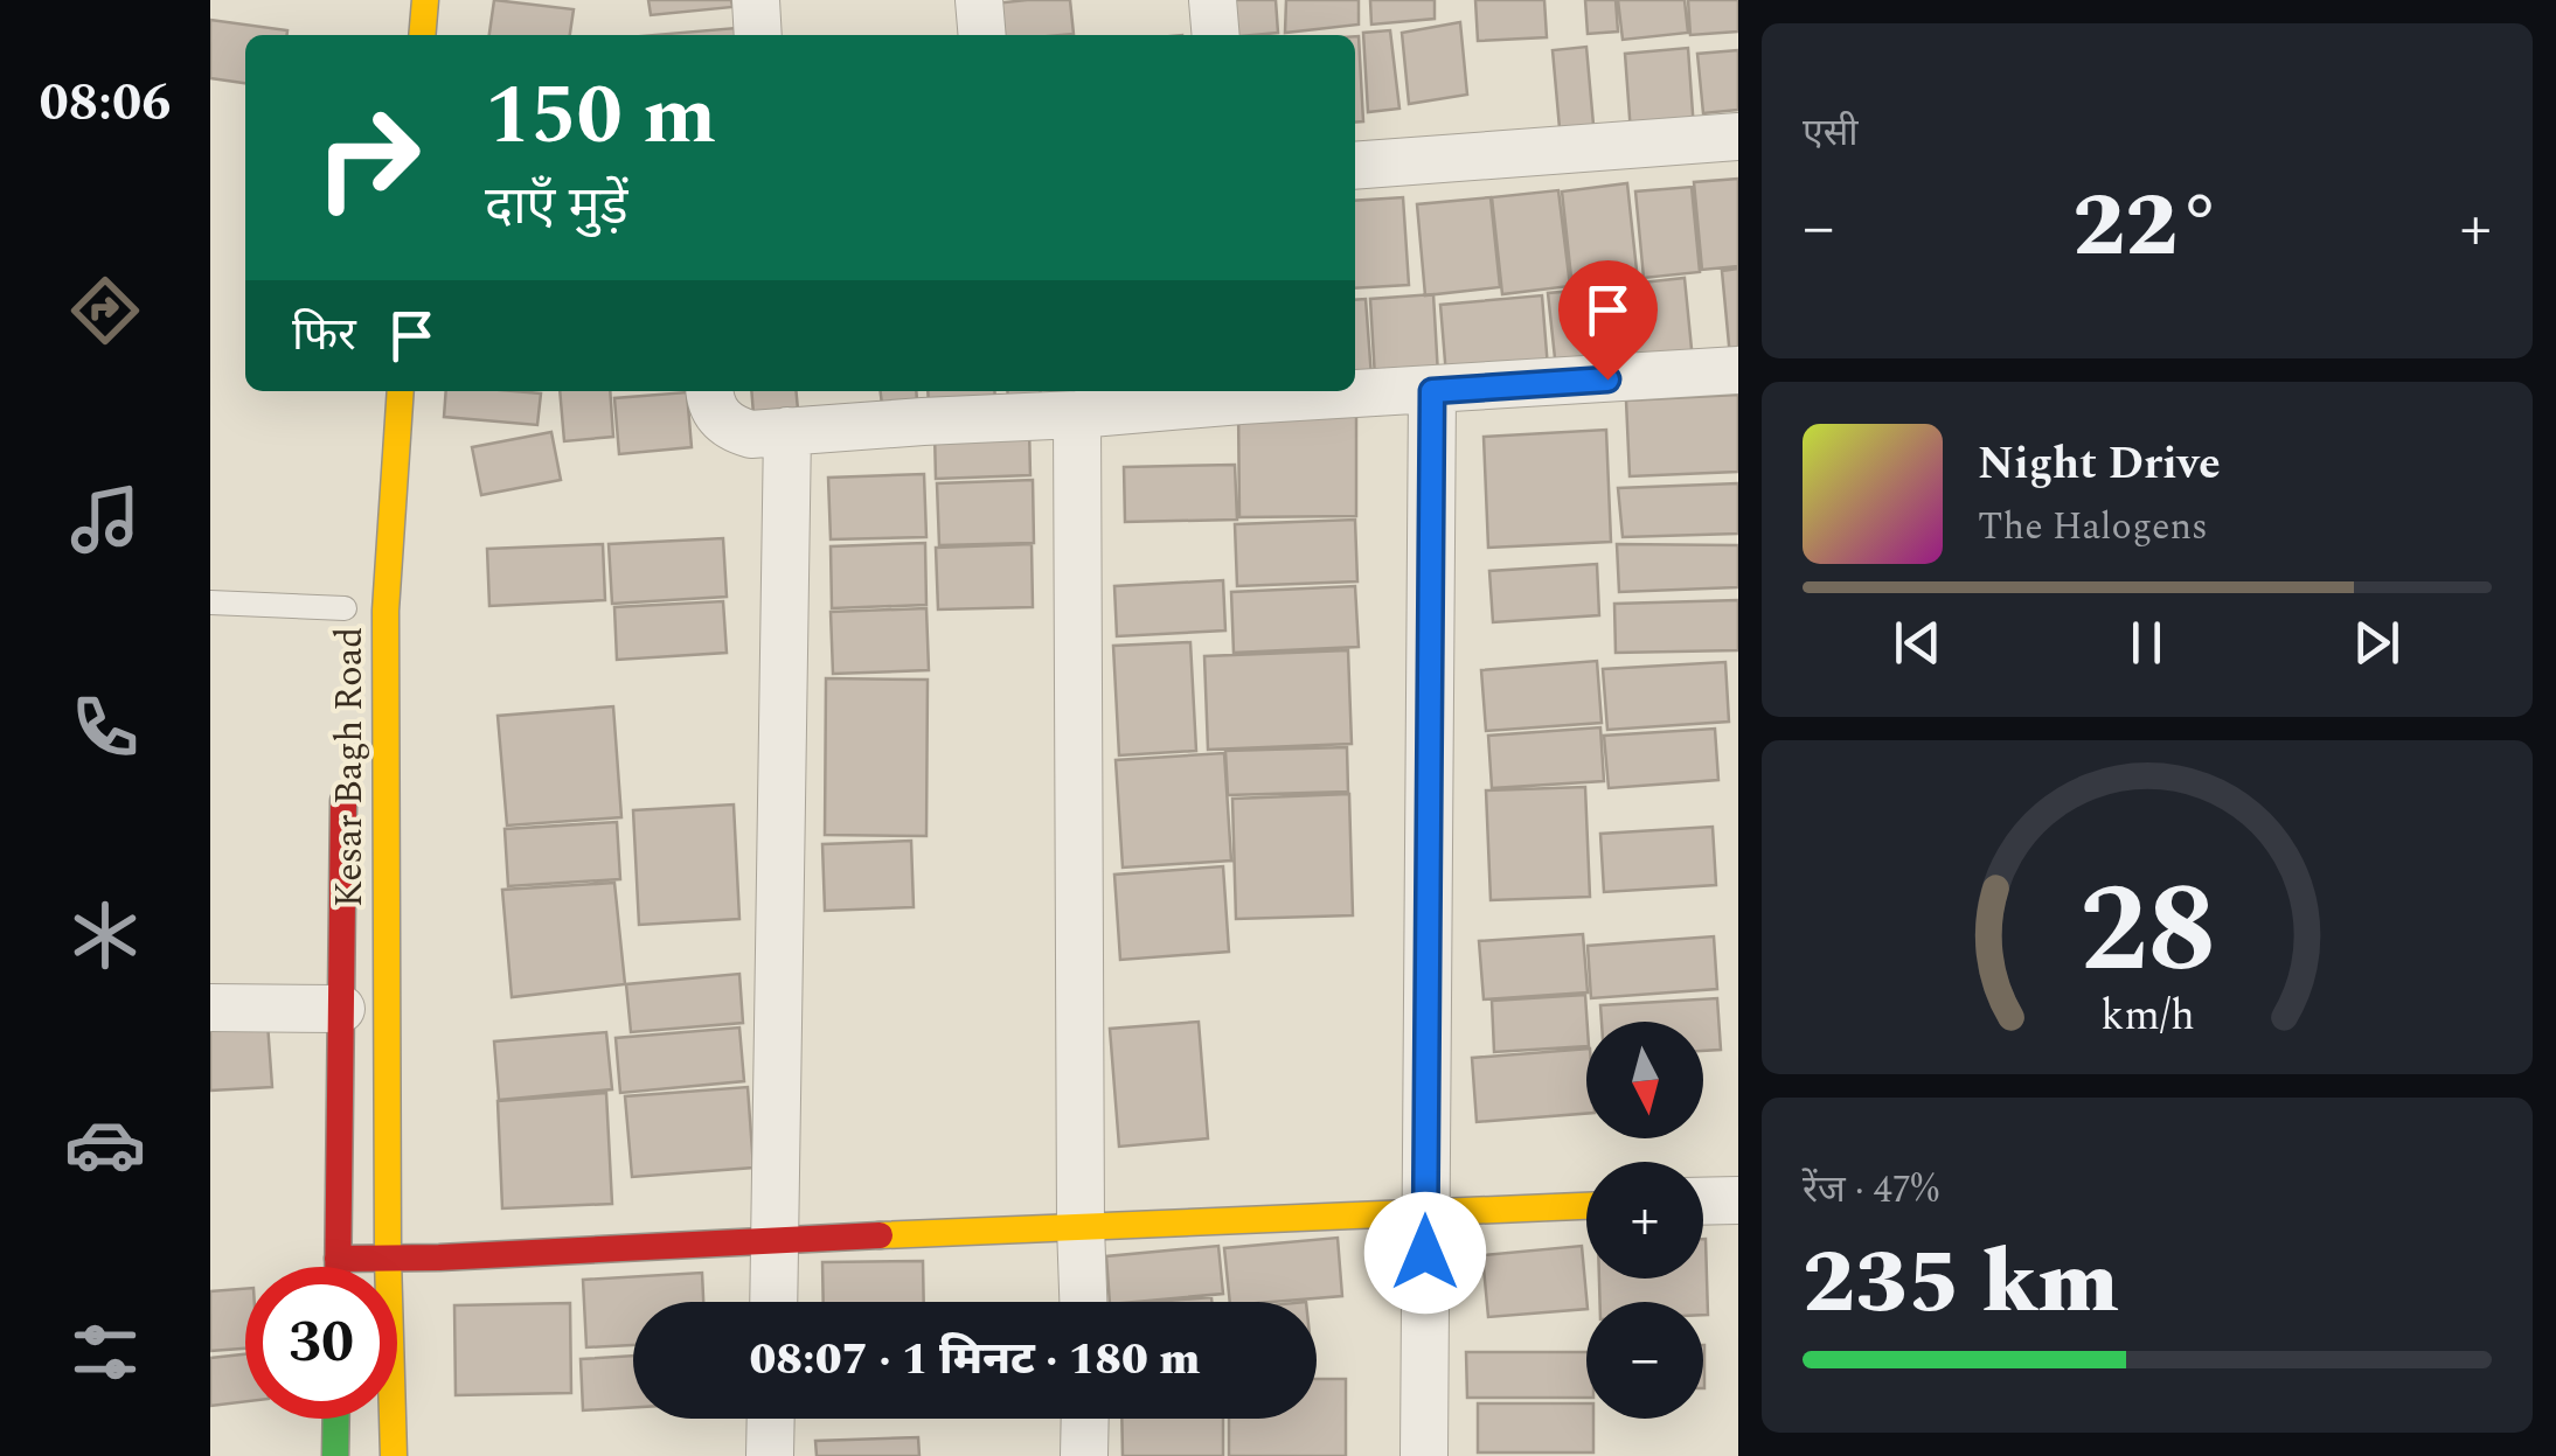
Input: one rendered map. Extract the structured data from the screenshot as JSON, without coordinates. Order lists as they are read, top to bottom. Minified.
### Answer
{"streets":{"main road":["Kesar Bagh Road"]},"north":"bottom","page":{"tabs":"08:06","tile":["एसी",["रेंज · 47%","235 km"]],"turn":["150 m","दाएँ मुड़ें"],"heat":["−","22°","+"],"then":"फिर","song":["Night Drive","The Halogens"],"map_buttons":["+","−"],"limit":"30","trip":"08:07 · 1 मिनट · 180 m","gauge":["28","km/h"]}}
